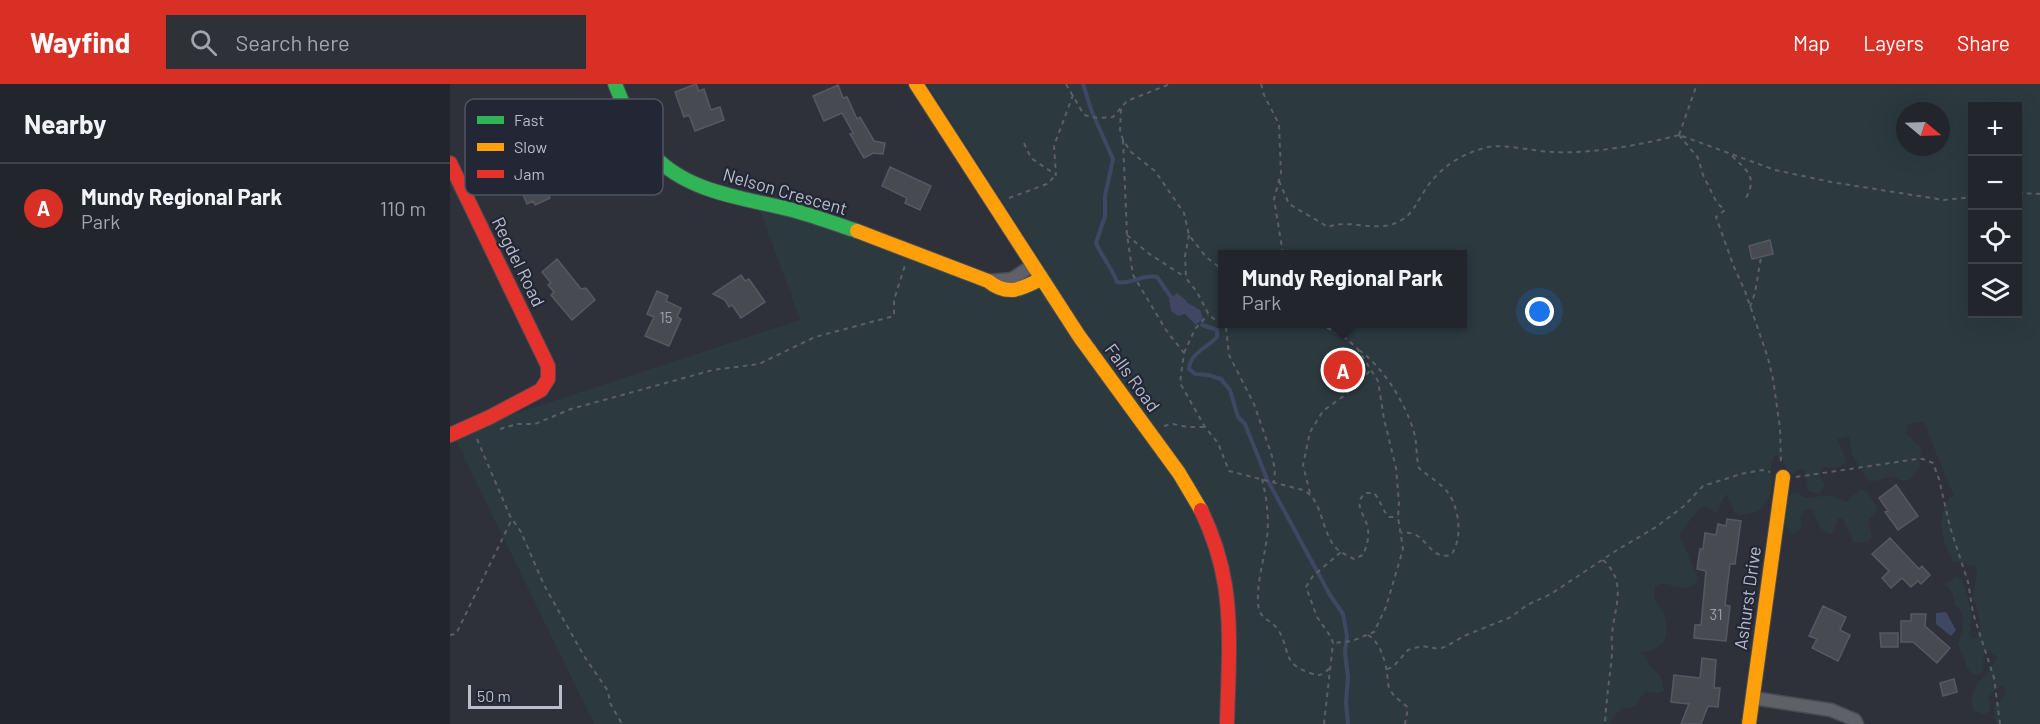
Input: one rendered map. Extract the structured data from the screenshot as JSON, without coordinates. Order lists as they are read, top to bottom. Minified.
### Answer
{"streets":{"street":["Nelson Crescent","Regdel Road","Falls Road","Ashurst Drive"]},"crossings":[["Nelson Crescent","Falls Road"]],"house_numbers":["15","31"],"legend":["Fast","Slow","Jam"],"scale_bar":"50 m","north":"right","page":{"header":"Wayfind","search":"Search here","nav":["Map","Layers","Share"],"heading":"Nearby","map_buttons":["+","−"],"list":[{"mark":"A","name":"Mundy Regional Park","note":"Park","value":"110 m"}],"popup":["Mundy Regional Park","Park"],"pins":"A","scale":"50 m"}}
